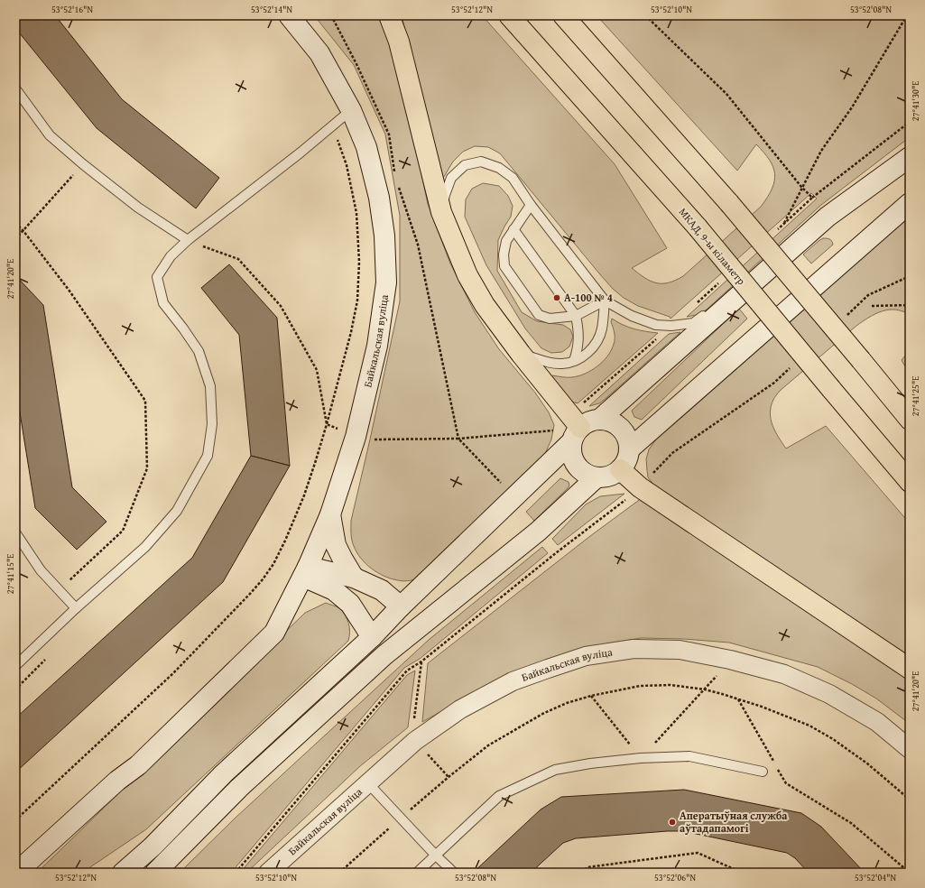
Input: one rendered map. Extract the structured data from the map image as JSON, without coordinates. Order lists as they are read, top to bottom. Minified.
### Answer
{"streets":{"highway":["МКАД, 9-ы кіламетр"],"main road":["Байкальская вуліца"]},"places":["А-100 № 4","Аператыўная служба аўтадапамогі"],"coordinates":["53°52'16\"N","53°52'14\"N","53°52'12\"N","53°52'10\"N","53°52'08\"N","27°41'30\"E","27°41'20\"E","27°41'25\"E","27°41'15\"E","53°52'06\"N","53°52'04\"N"]}
